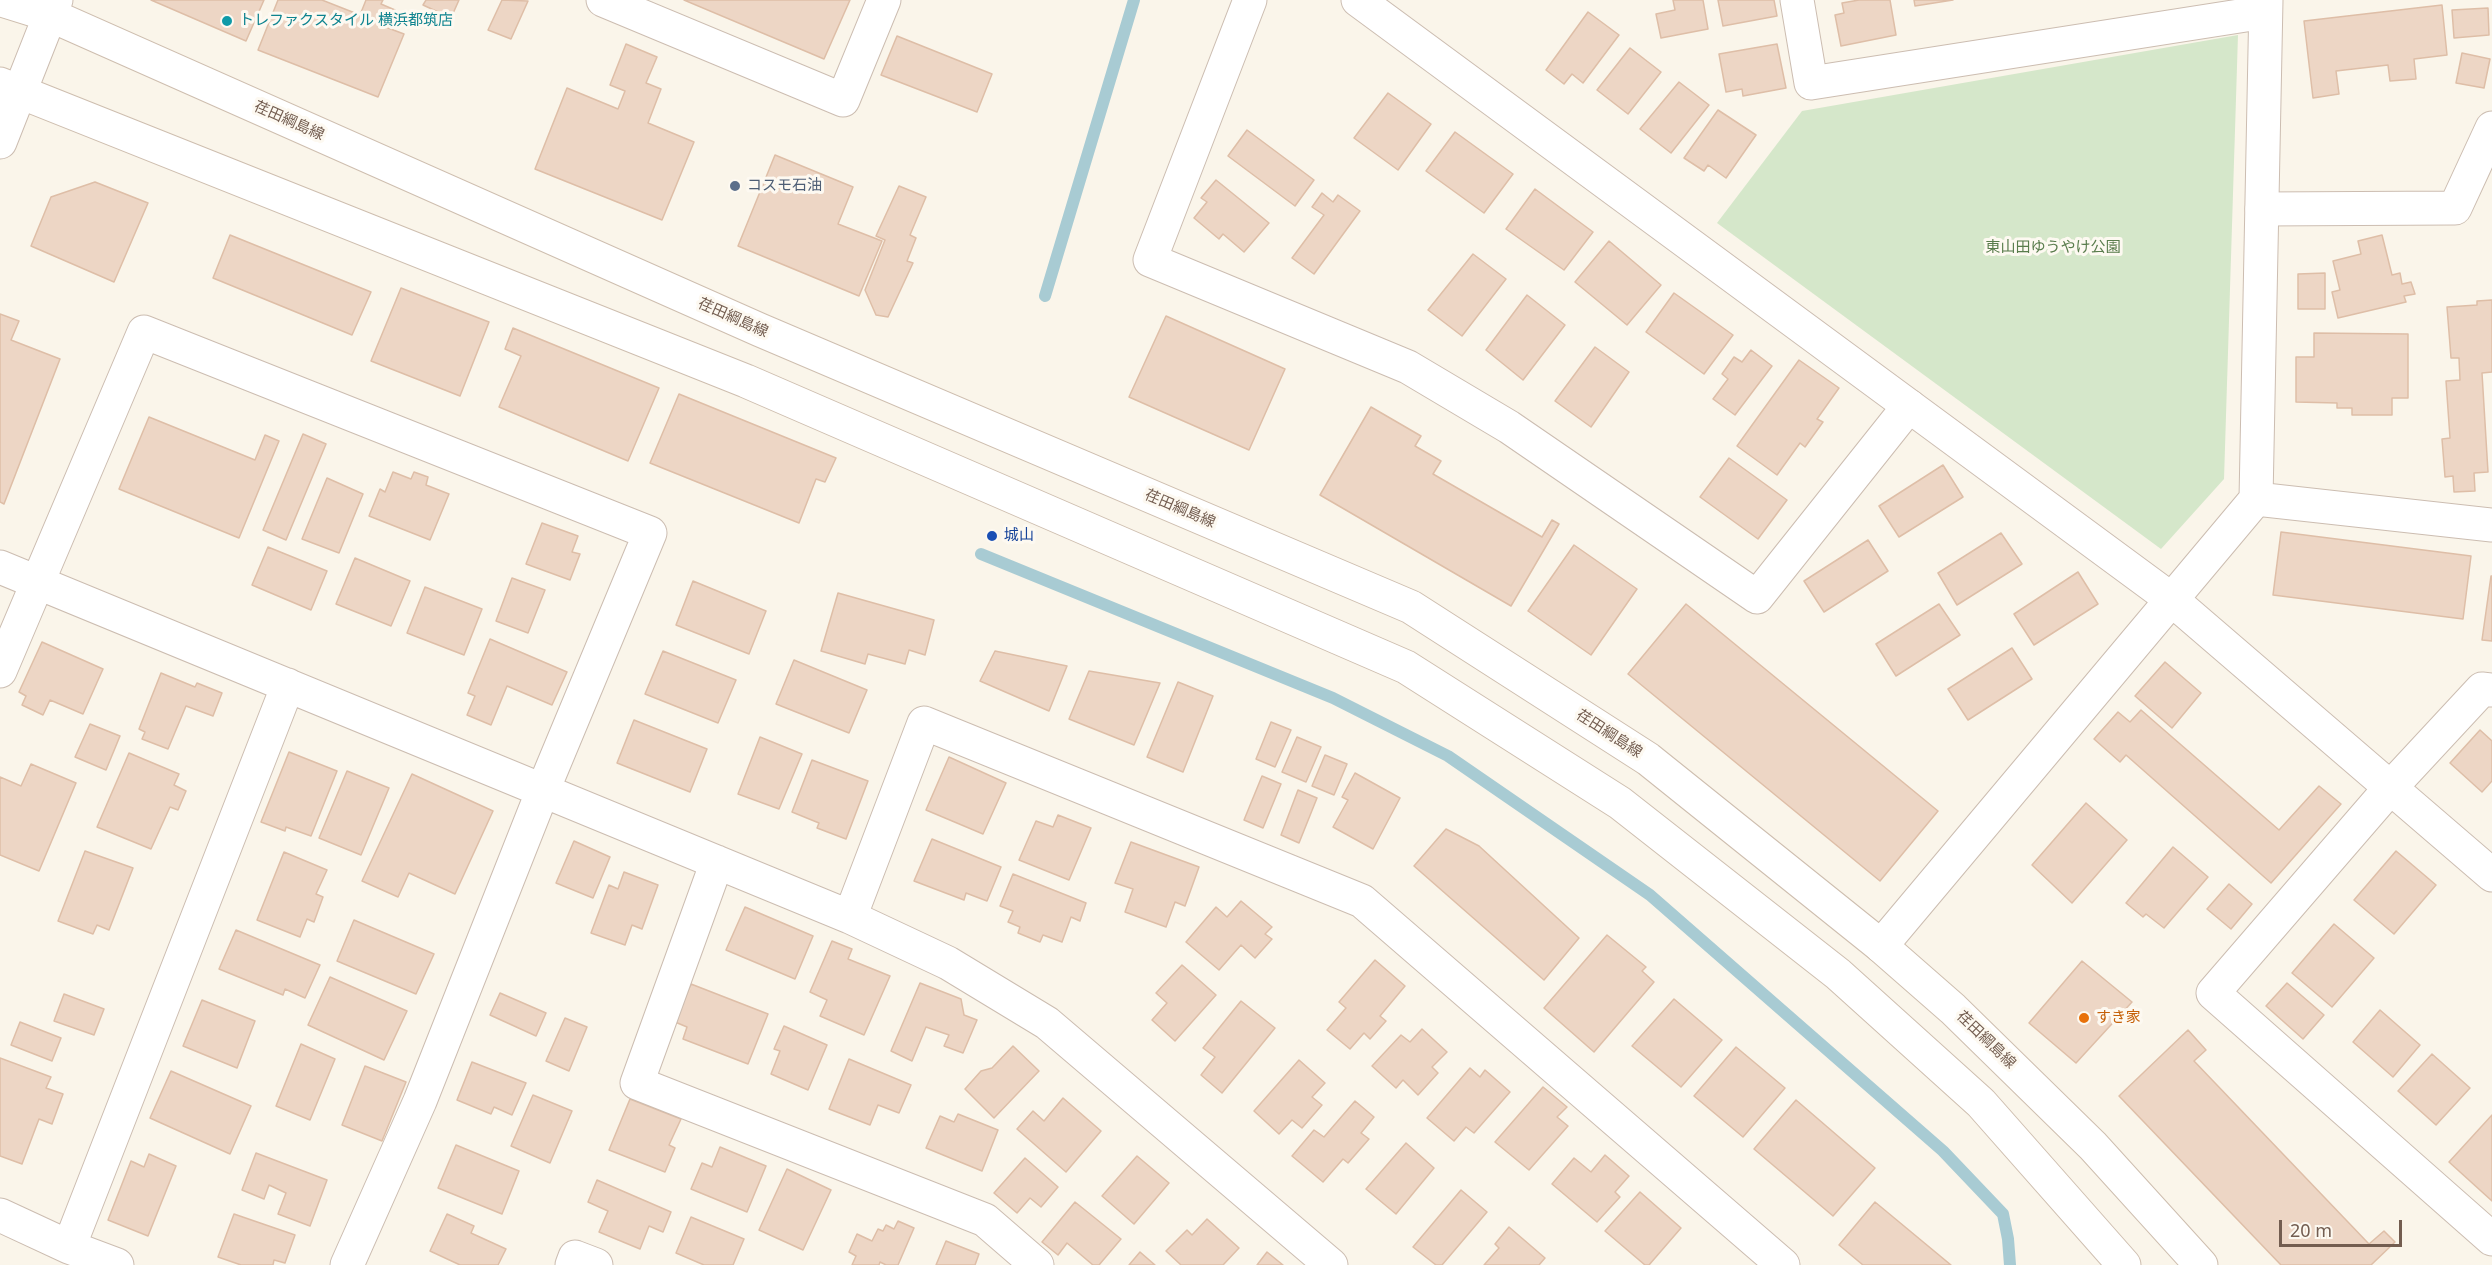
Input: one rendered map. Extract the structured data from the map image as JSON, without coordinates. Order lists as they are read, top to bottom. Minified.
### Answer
{"streets":{"street":["荏田綱島線"]},"parks":["東山田ゆうやけ公園"],"places":["トレファクスタイル 横浜都筑店","コスモ石油","城山","すき家"],"scale_bar":"20 m"}
